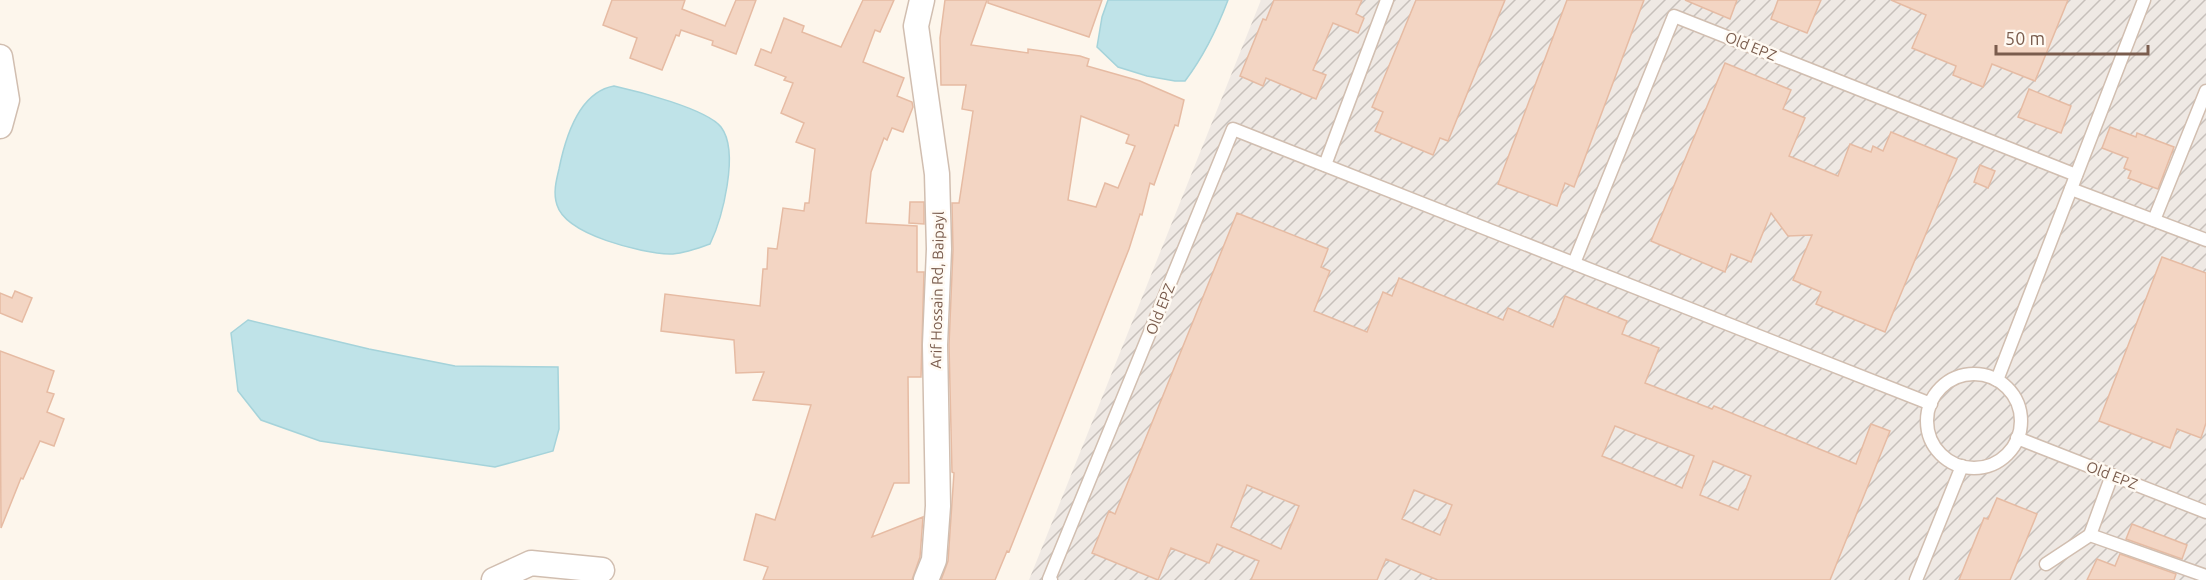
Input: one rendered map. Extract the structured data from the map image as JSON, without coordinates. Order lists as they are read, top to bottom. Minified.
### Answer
{"streets":{"street":["Arif Hossain Rd, Baipayl"],"lane":["Old EPZ"]},"scale_bar":"50 m"}
